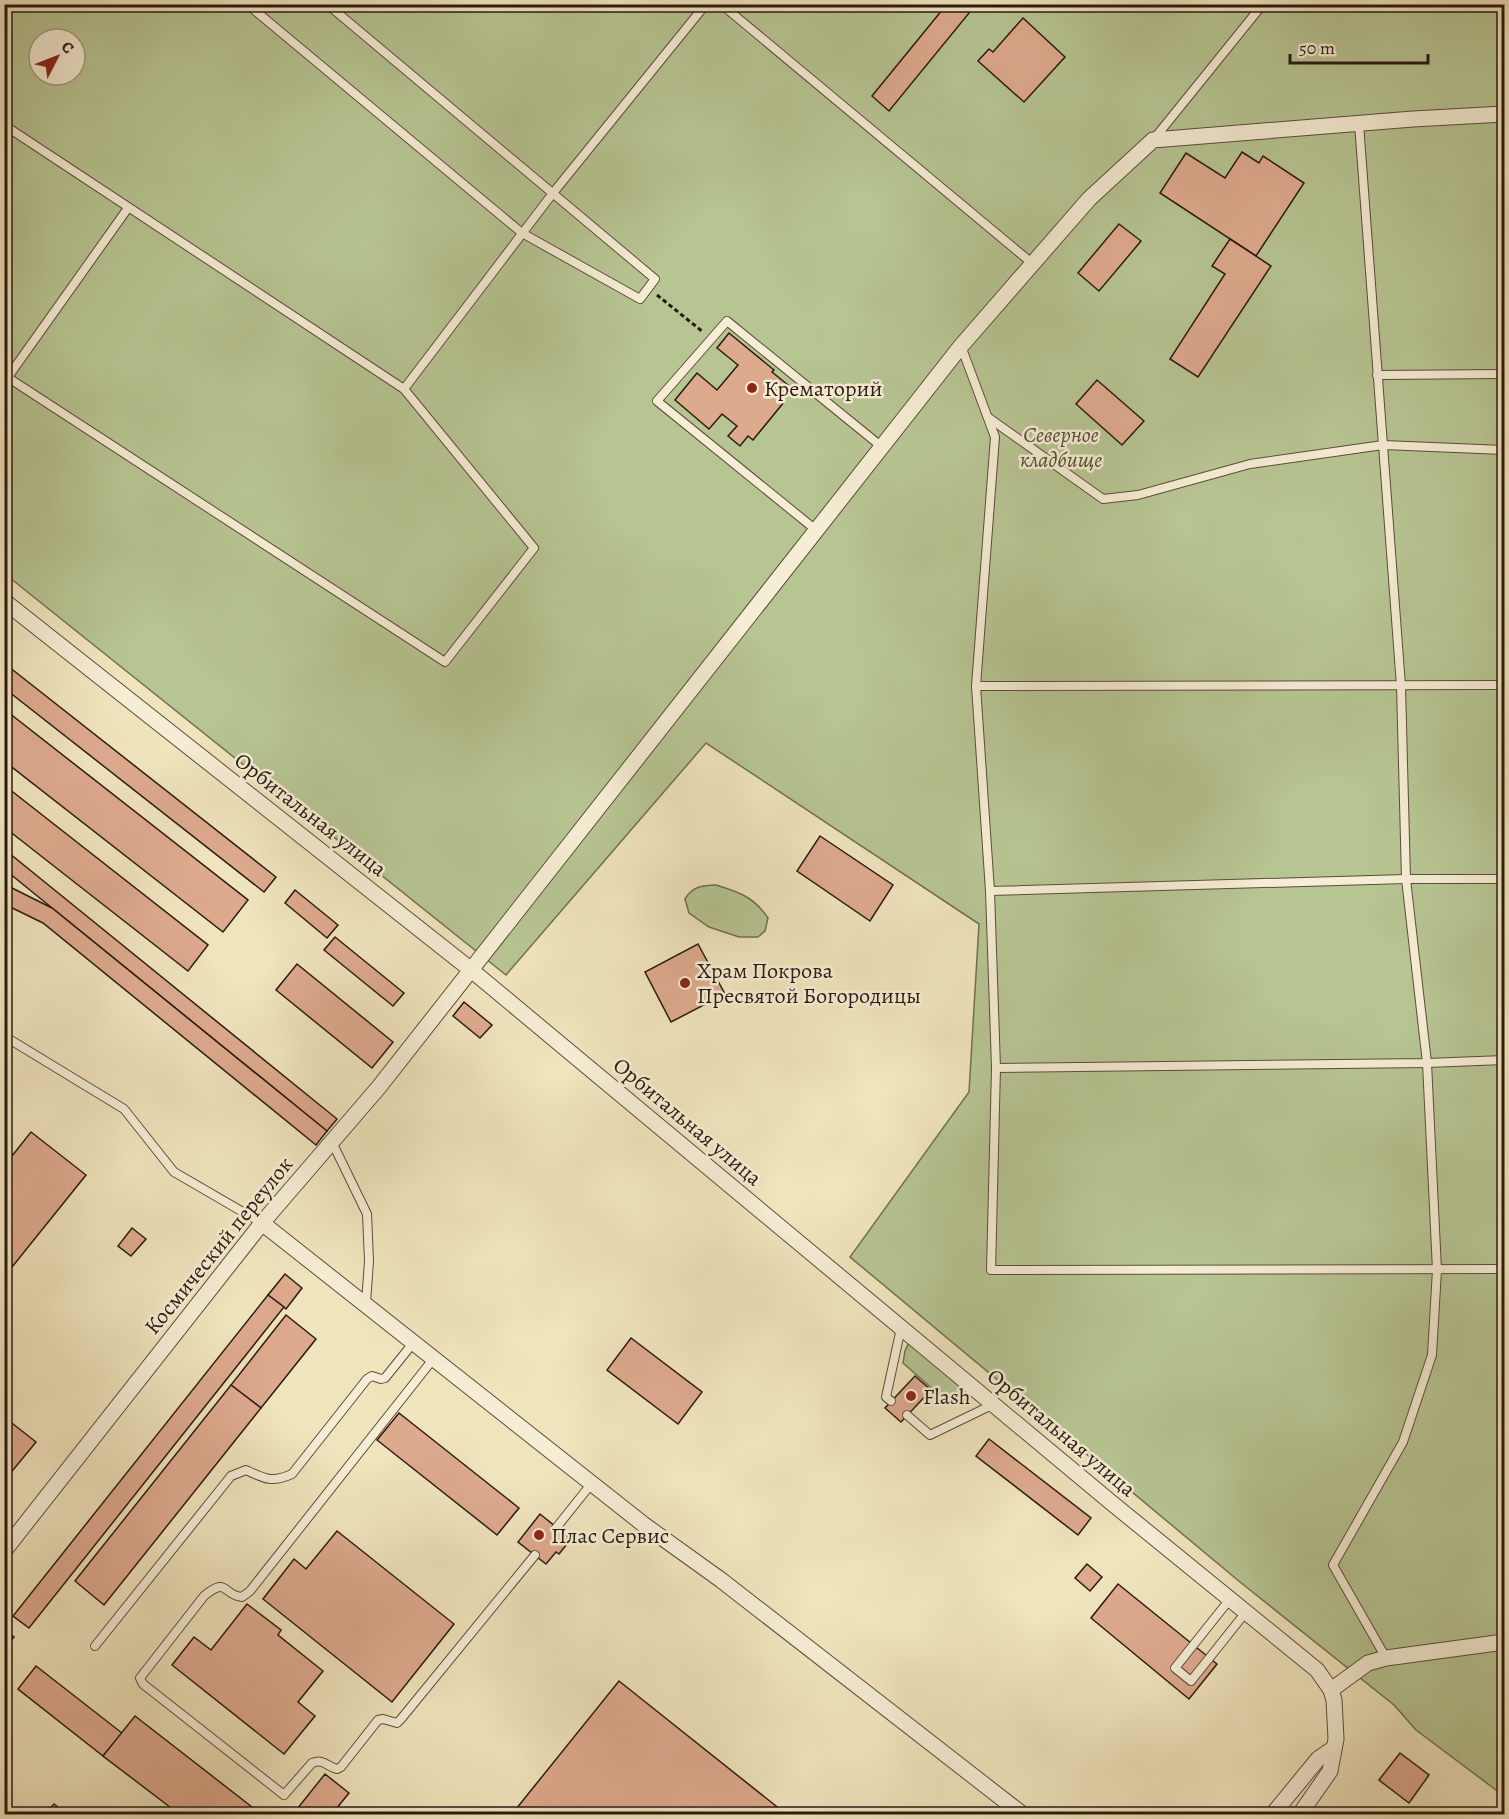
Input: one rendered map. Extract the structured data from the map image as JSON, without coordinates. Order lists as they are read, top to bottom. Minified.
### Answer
{"streets":{"street":["Орбитальная улица","Космический переулок"]},"crossings":[["Орбитальная улица","Космический переулок"]],"parks":["Северное кладбище"],"places":["Крематорий","Храм Покрова Пресвятой Богородицы","Flash","Плас Сервис"],"scale_bar":"50 m","north":"top right"}
